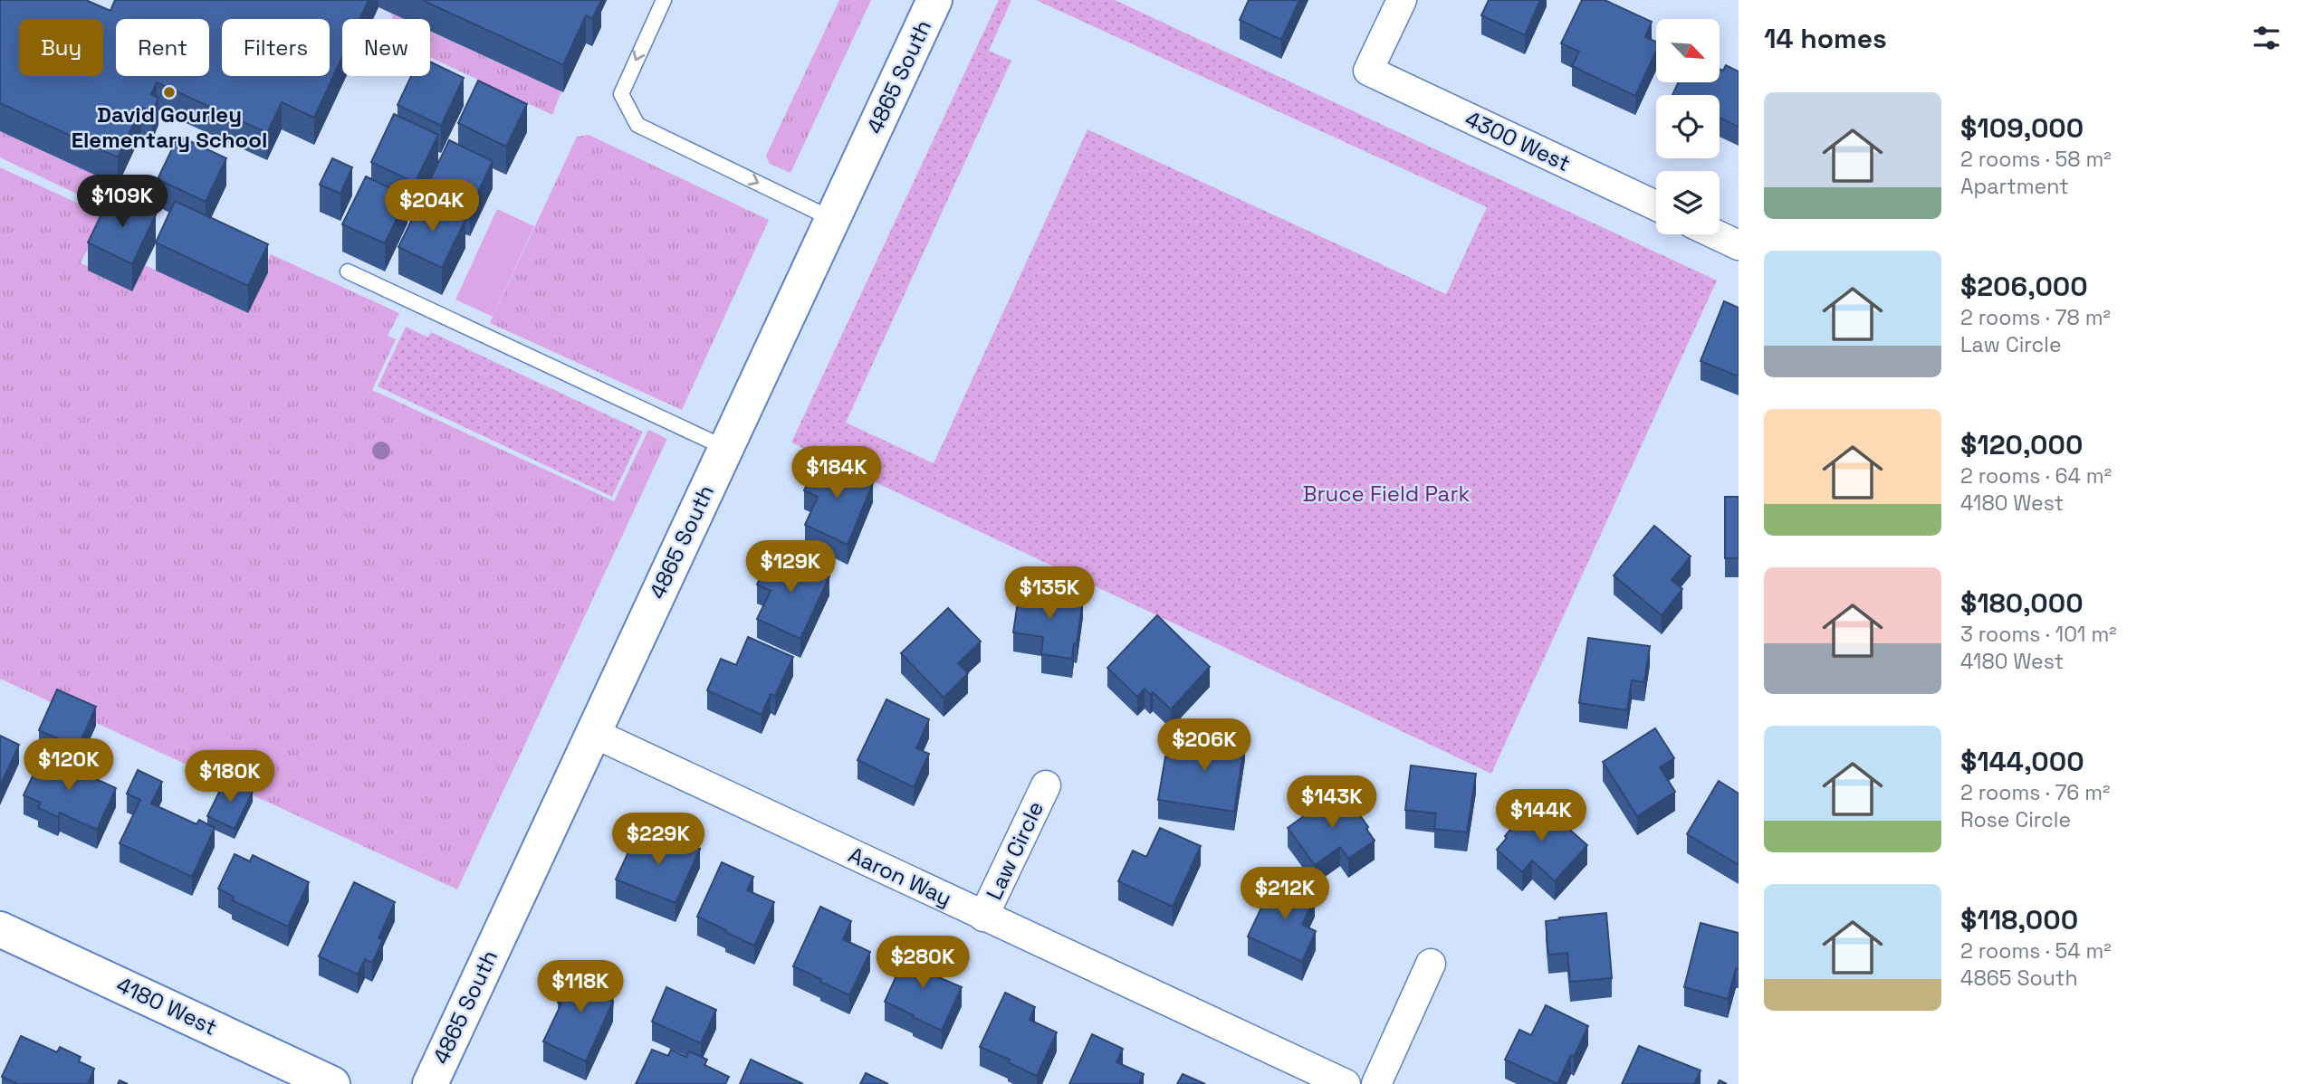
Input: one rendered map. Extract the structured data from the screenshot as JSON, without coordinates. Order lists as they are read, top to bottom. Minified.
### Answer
{"streets":{"street":["4865 South","4300 West","Law Circle","Aaron Way","4180 West"]},"crossings":[["4865 South","Aaron Way"],["Law Circle","Aaron Way"]],"parks":["Bruce Field Park"],"places":["David Gourley Elementary School"],"north":"bottom right","page":{"heading":"14 homes","chip":["Buy","Rent","Filters","New"],"list":[{"name":"$109,000","note":"2 rooms · 58 m² · Apartment"},{"name":"$206,000","note":"2 rooms · 78 m² · Law Circle"},{"name":"$120,000","note":"2 rooms · 64 m² · 4180 West"},{"name":"$180,000","note":"3 rooms · 101 m² · 4180 West"},{"name":"$144,000","note":"2 rooms · 76 m² · Rose Circle"},{"name":"$118,000","note":"2 rooms · 54 m² · 4865 South"}],"price":["$109K","$204K","$184K","$129K","$135K","$206K","$120K","$180K","$143K","$144K","$229K","$212K","$280K","$118K"]}}
